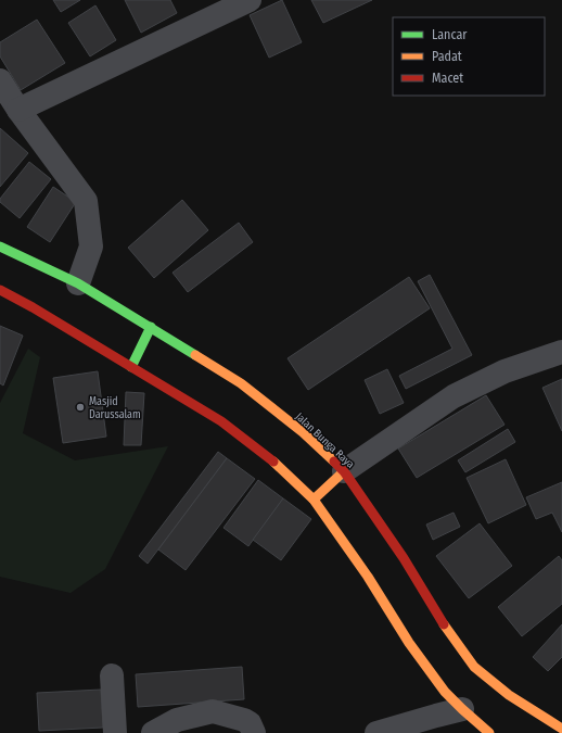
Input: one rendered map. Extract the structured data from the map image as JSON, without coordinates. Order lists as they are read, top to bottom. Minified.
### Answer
{"streets":{"main road":["Jalan Bunga Raya"]},"places":["Masjid Darussalam"],"legend":["Lancar","Padat","Macet"]}
